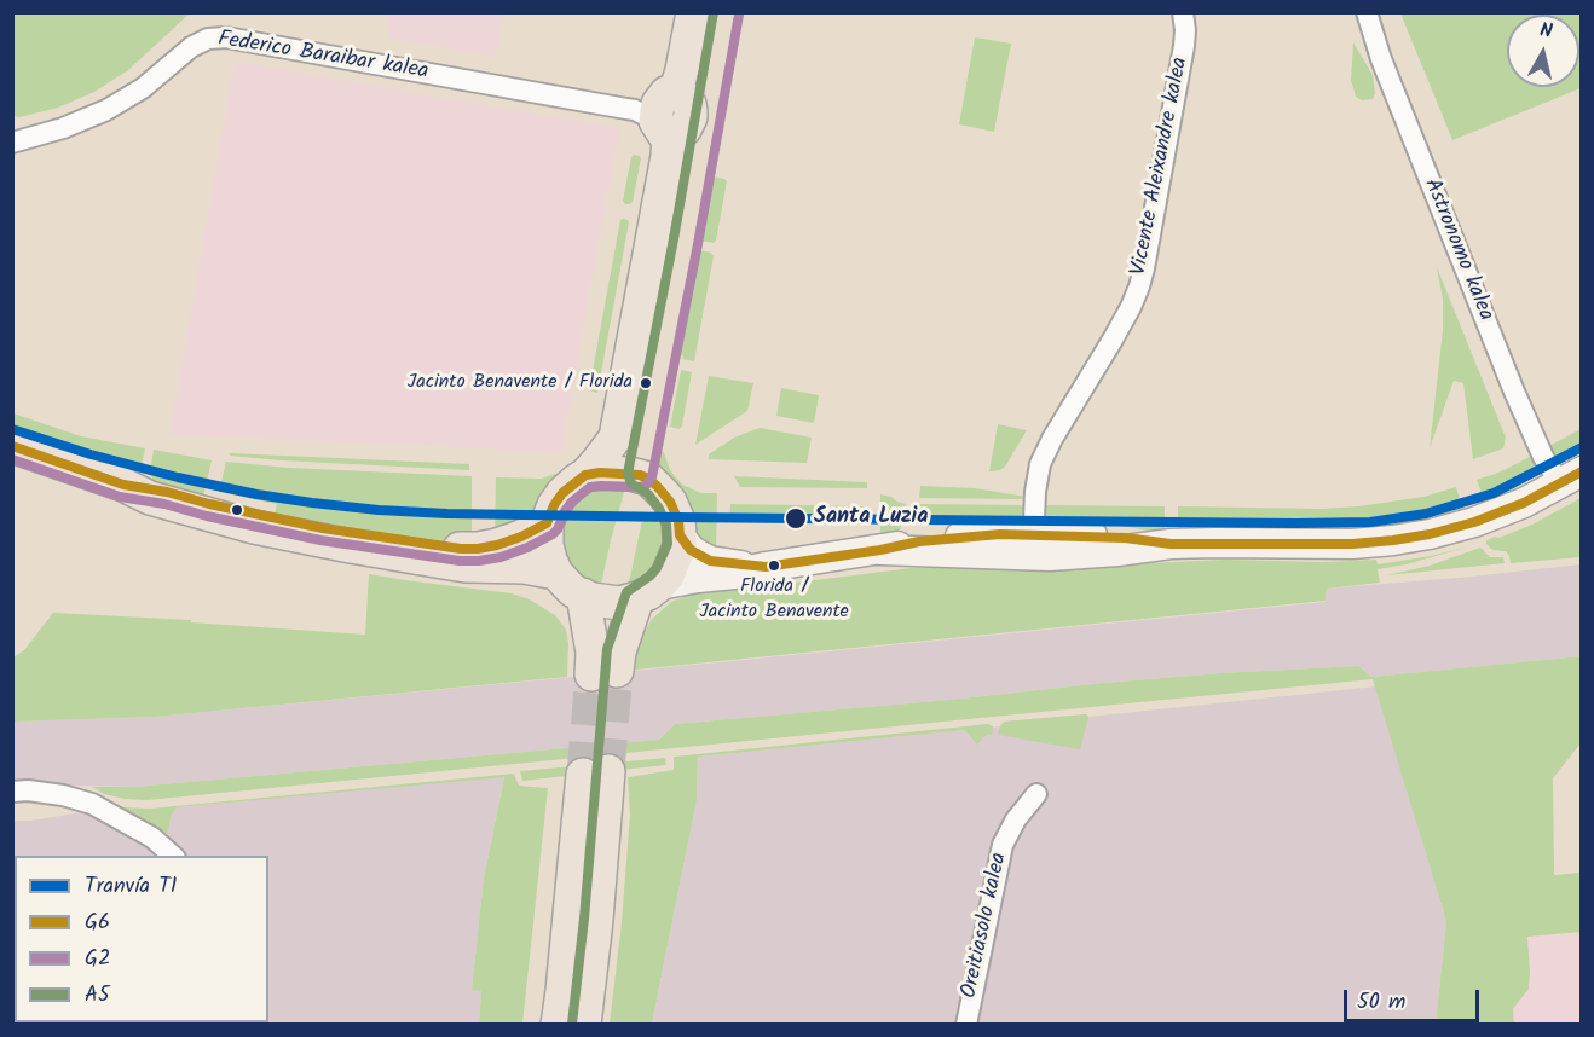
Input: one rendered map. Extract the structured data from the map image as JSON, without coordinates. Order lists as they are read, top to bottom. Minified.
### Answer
{"streets":{"street":["Federico Baraibar kalea","Vicente Aleixandre kalea","Astronomo kalea","Oreitiasolo kalea"]},"places":["Jacinto Benavente / Florida","Santa Luzia","Florida / Jacinto Benavente"],"lines":["transit line A5","transit line G2","tram line T1","transit line G6"],"legend":["Tranvía T1","G6","G2","A5"],"scale_bar":"50 m","north":"top"}
